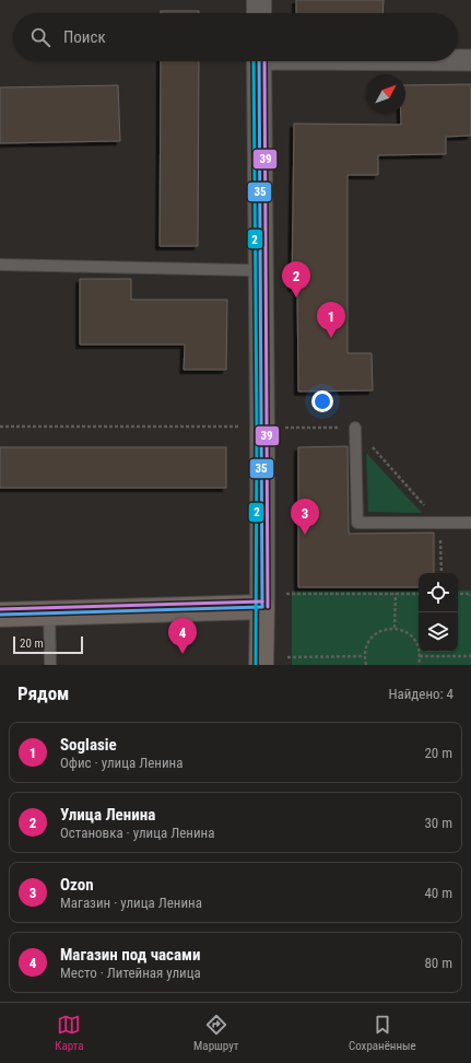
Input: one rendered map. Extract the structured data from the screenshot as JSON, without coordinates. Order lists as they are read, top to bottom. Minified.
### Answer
{"lines":["transit line 35","transit line 2","transit line 39"],"scale_bar":"20 m","north":"top right","page":{"search":"Поиск","pins":["2","1","3","4"],"scale":"20 m","heading":["Рядом","Найдено: 4"],"list":[{"mark":"1","name":"Soglasie","note":"Офис · улица Ленина","value":"20 m"},{"mark":"2","name":"Улица Ленина","note":"Остановка · улица Ленина","value":"30 m"},{"mark":"3","name":"Ozon","note":"Магазин · улица Ленина","value":"40 m"},{"mark":"4","name":"Магазин под часами","note":"Место · Литейная улица","value":"80 m"}],"nav":["Карта","Маршрут","Сохранённые"]}}
